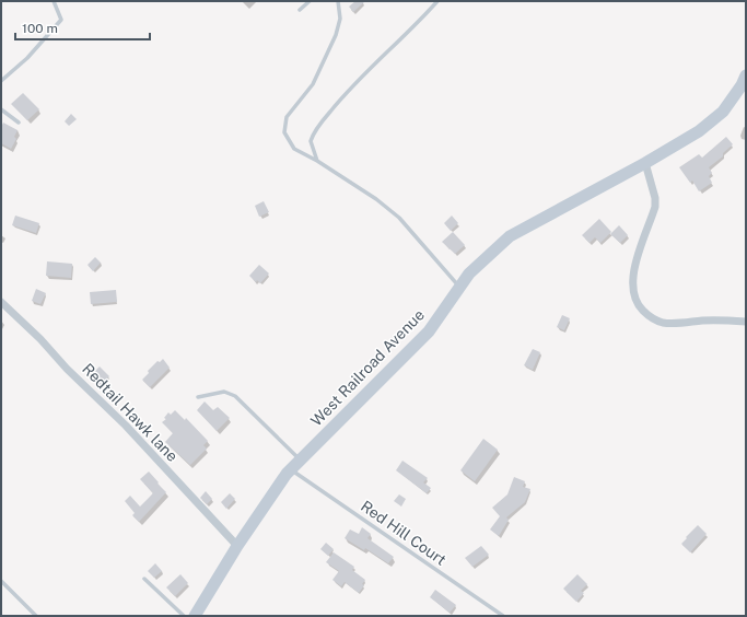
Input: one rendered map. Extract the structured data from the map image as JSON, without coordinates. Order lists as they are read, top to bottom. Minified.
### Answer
{"streets":{"main road":["West Railroad Avenue"],"street":["Redtail Hawk lane"],"lane":["Red Hill Court"]},"crossings":[["West Railroad Avenue","Redtail Hawk lane"],["West Railroad Avenue","Red Hill Court"]],"scale_bar":"100 m"}
